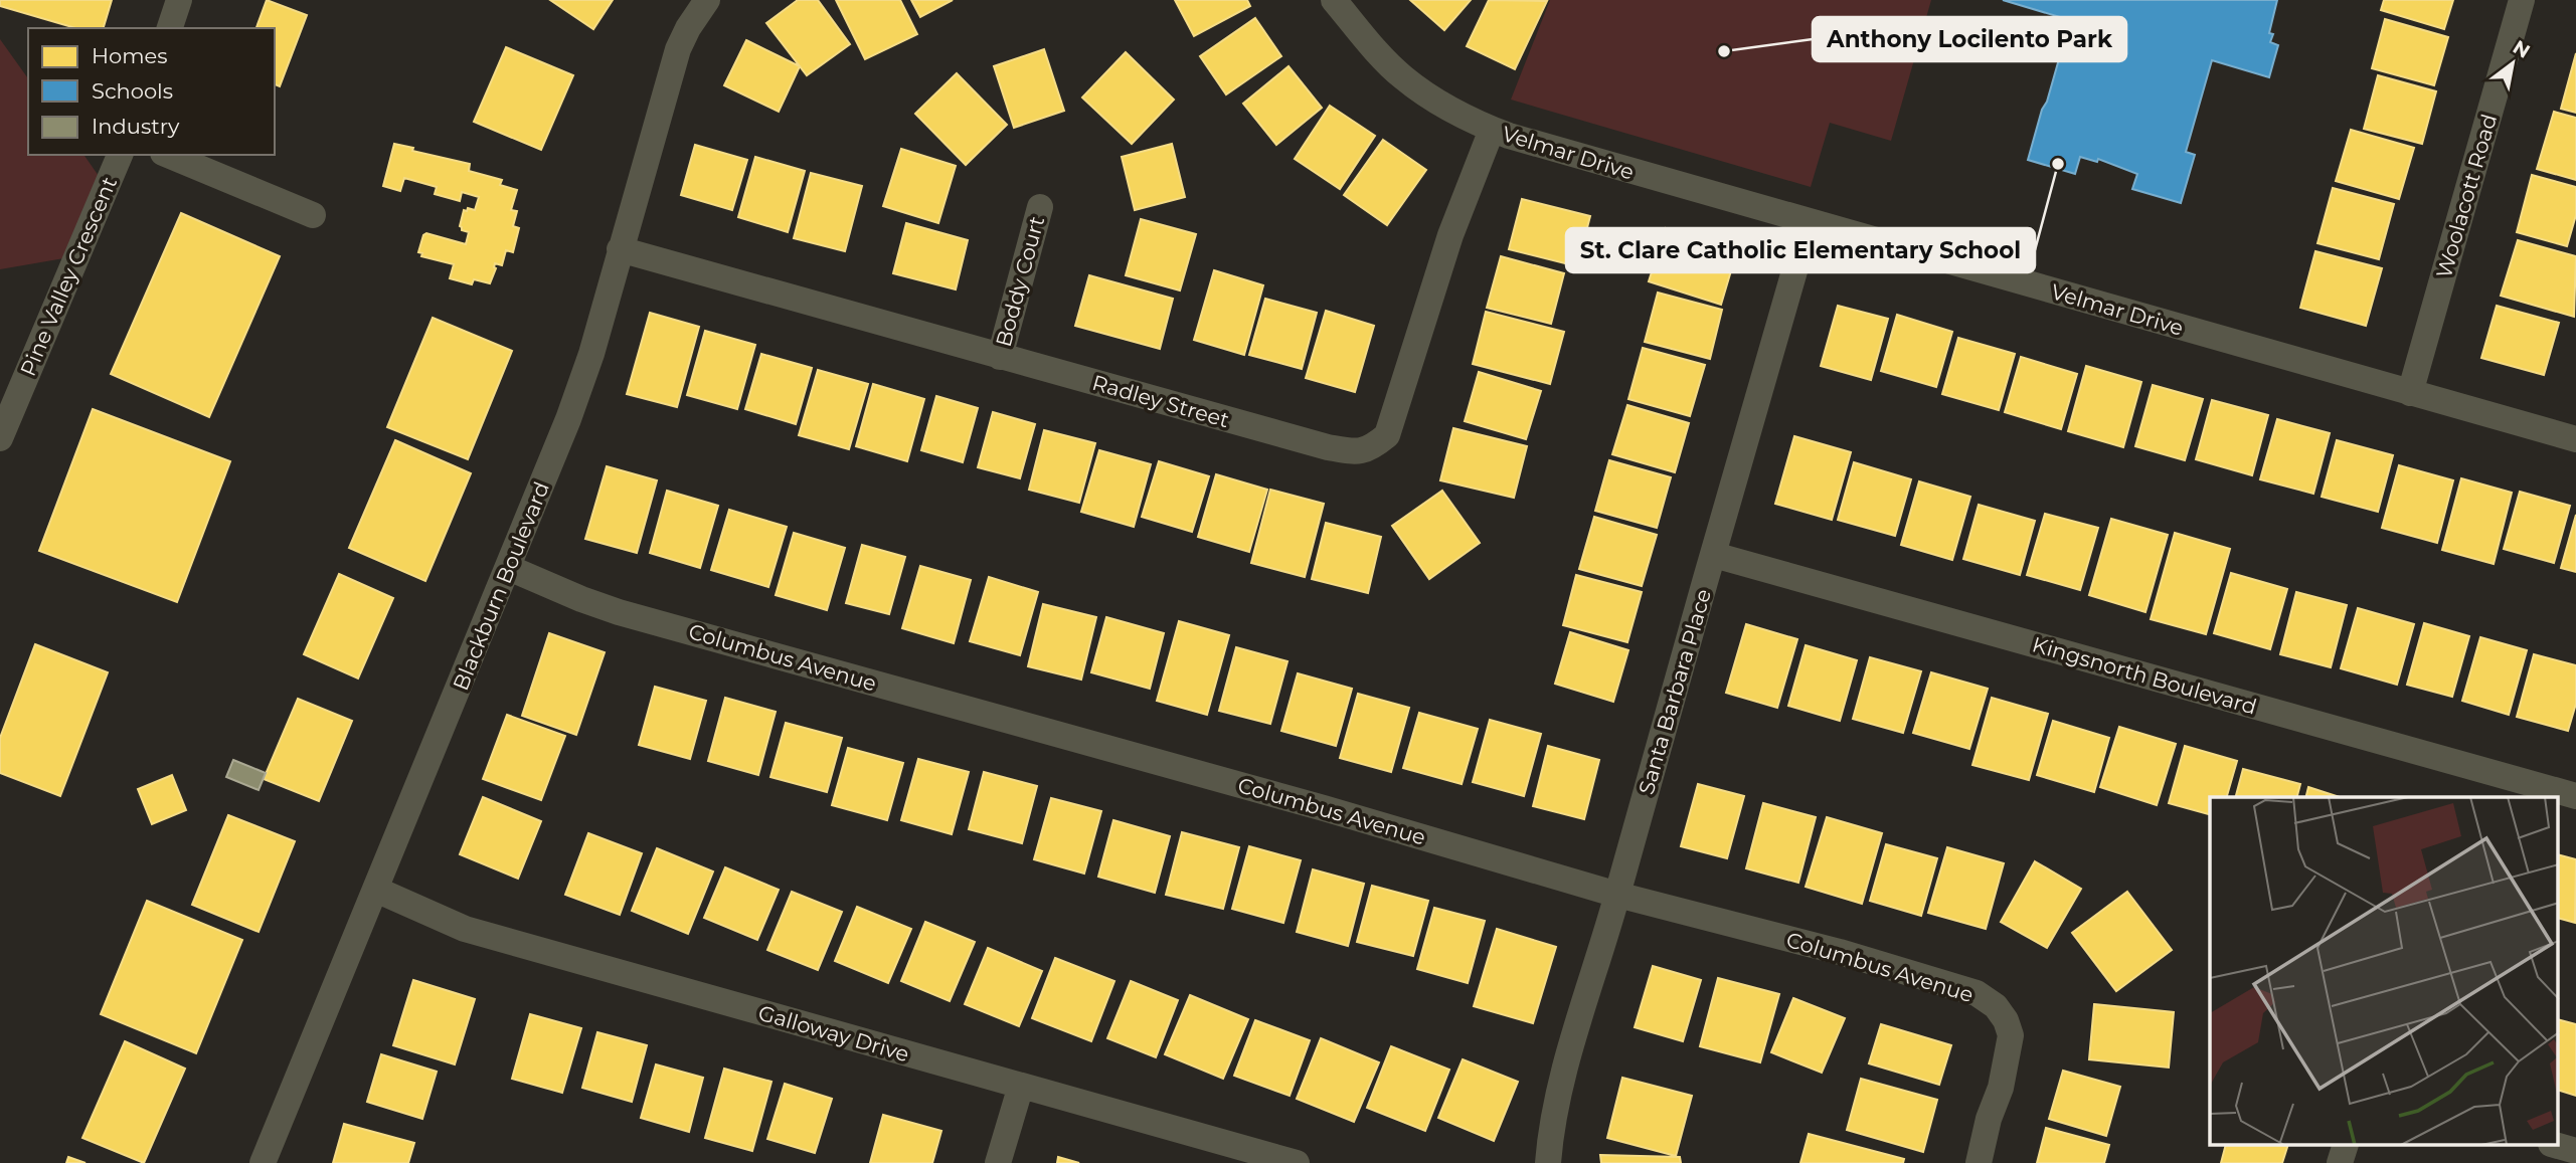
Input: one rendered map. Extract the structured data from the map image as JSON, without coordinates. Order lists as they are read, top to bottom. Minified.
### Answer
{"streets":{"street":["Velmar Drive","Woolacott Road","Pine Valley Crescent","Boddy Court","Radley Street","Blackburn Boulevard","Columbus Avenue","Kingsnorth Boulevard","Santa Barbara Place","Galloway Drive"]},"crossings":[["Velmar Drive","Woolacott Road"],["Velmar Drive","Radley Street"],["Velmar Drive","Santa Barbara Place"],["Boddy Court","Radley Street"],["Radley Street","Blackburn Boulevard"],["Blackburn Boulevard","Columbus Avenue"],["Blackburn Boulevard","Galloway Drive"],["Columbus Avenue","Santa Barbara Place"],["Kingsnorth Boulevard","Santa Barbara Place"]],"places":["Anthony Locilento Park","St. Clare Catholic Elementary School"],"legend":["Homes","Schools","Industry"],"north":"top right"}
